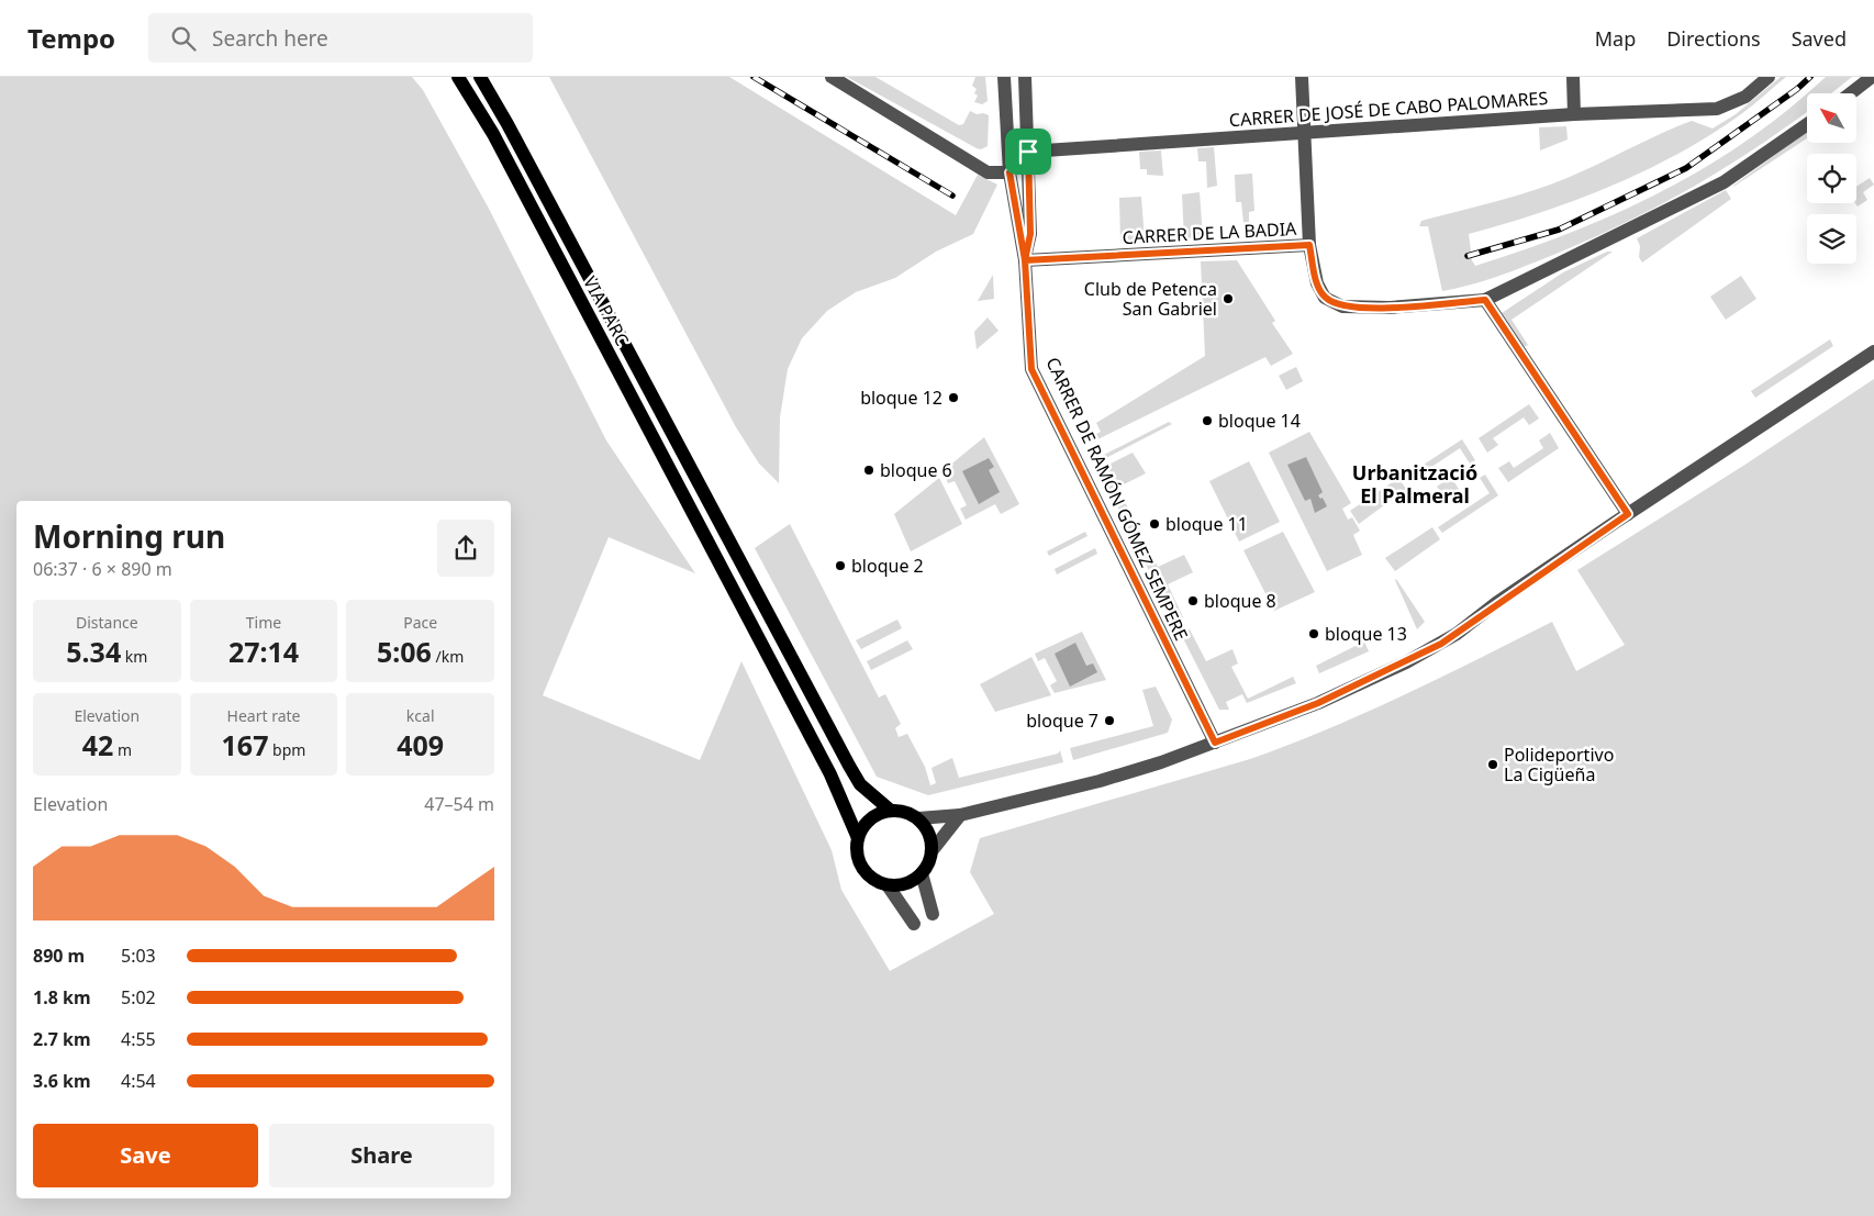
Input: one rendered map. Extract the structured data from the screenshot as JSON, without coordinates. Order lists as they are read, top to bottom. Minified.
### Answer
{"streets":{"main road":["VIA PARC"],"street":["CARRER DE JOSÉ DE CABO PALOMARES","CARRER DE LA BADIA","CARRER DE RAMÓN GÓMEZ SEMPERE"]},"crossings":[["CARRER DE JOSÉ DE CABO PALOMARES","CARRER DE RAMÓN GÓMEZ SEMPERE"],["CARRER DE LA BADIA","CARRER DE RAMÓN GÓMEZ SEMPERE"]],"districts":["Urbanització El Palmeral"],"places":["Club de Petenca San Gabriel","bloque 12","bloque 14","bloque 6","bloque 11","bloque 2","bloque 8","bloque 13","bloque 7","Polideportivo La Cigüeña"],"north":"top left","page":{"header":"Tempo","search":"Search here","nav":["Map","Directions","Saved"],"heading":["Morning run","06:37 · 6 × 890 m"],"stats":[["Distance","5.34 km"],["Time","27:14"],["Pace","5:06 /km"],["Elevation","42 m"],["Heart rate","167 bpm"],["kcal","409"]],"chart":["Elevation","47–54 m"],"list":[{"name":"890 m","note":"5:03"},{"name":"1.8 km","note":"5:02"},{"name":"2.7 km","note":"4:55"},{"name":"3.6 km","note":"4:54"}],"buttons":["Save","Share"]}}
